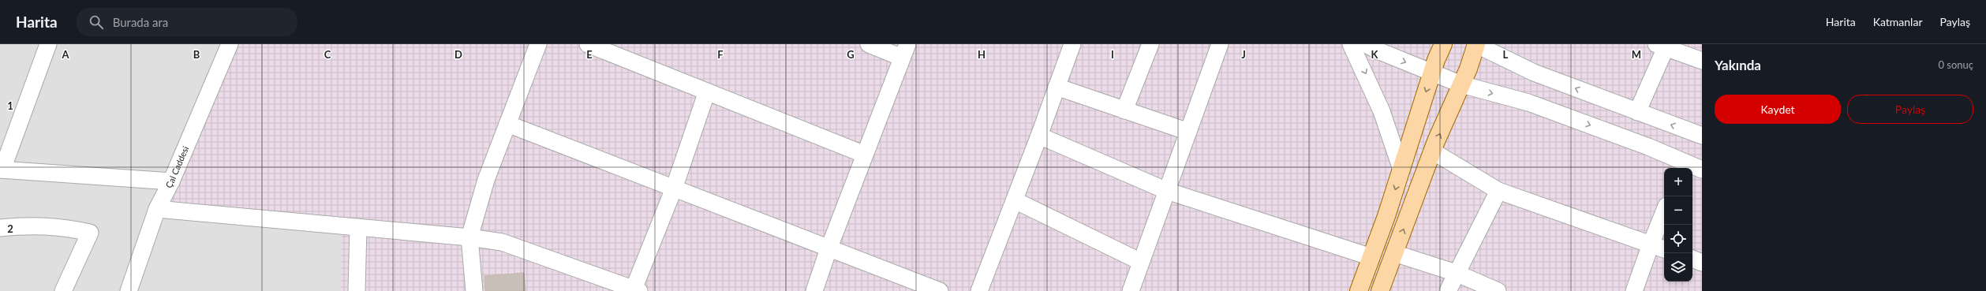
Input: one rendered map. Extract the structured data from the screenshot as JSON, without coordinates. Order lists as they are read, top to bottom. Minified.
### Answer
{"streets":{"street":["Çal Caddesi"]},"page":{"header":"Harita","search":"Burada ara","nav":["Harita","Katmanlar","Paylaş"],"heading":["Yakında","0 sonuç"],"buttons":["Kaydet","Paylaş"],"map_buttons":["+","−"]},"grid":{"columns":["A","B","C","D","E","F","G","H","I","J","K","L","M"],"rows":["1","2"]}}
